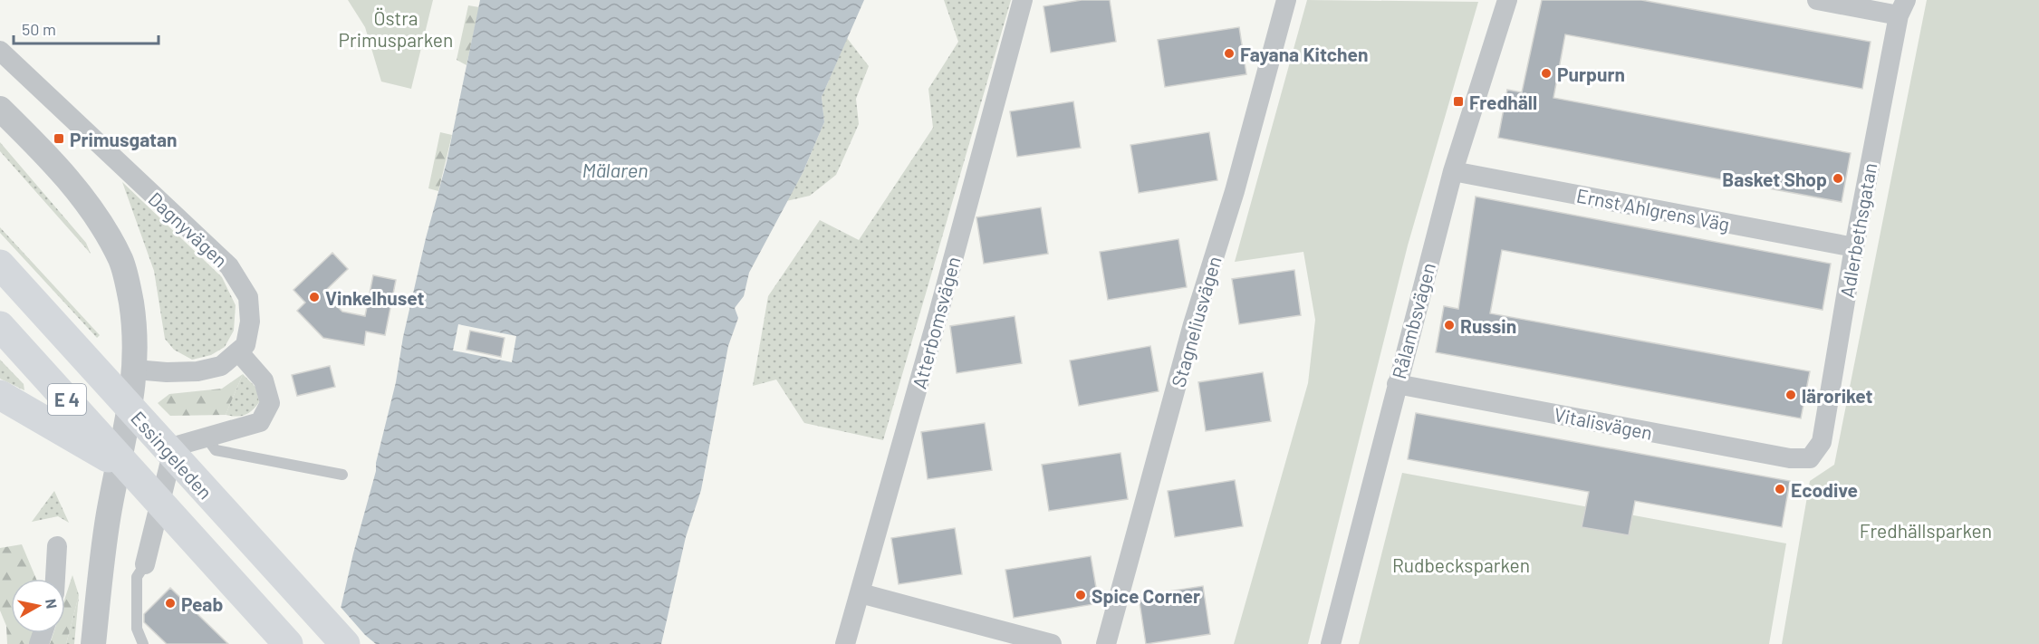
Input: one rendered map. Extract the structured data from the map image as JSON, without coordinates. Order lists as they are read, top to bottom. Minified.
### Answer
{"streets":{"highway":["E 4","Essingeleden"],"street":["Ernst Ahlgrens Väg","Dagnyvägen","Adlerbethsgatan","Rålambsvägen","Stagneliusvägen","Atterbomsvägen","Vitalisvägen"]},"crossings":[["Ernst Ahlgrens Väg","Adlerbethsgatan"],["Ernst Ahlgrens Väg","Rålambsvägen"],["Adlerbethsgatan","Vitalisvägen"],["Rålambsvägen","Vitalisvägen"]],"water":["Mälaren"],"parks":["Östra Primusparken","Fredhällsparken","Rudbecksparken"],"places":{"other":["Fayana Kitchen","Purpurn","Basket Shop","Vinkelhuset","Russin","läroriket","Ecodive","Spice Corner","Peab"],"transit":["Fredhäll","Primusgatan"]},"scale_bar":"50 m","north":"right"}
